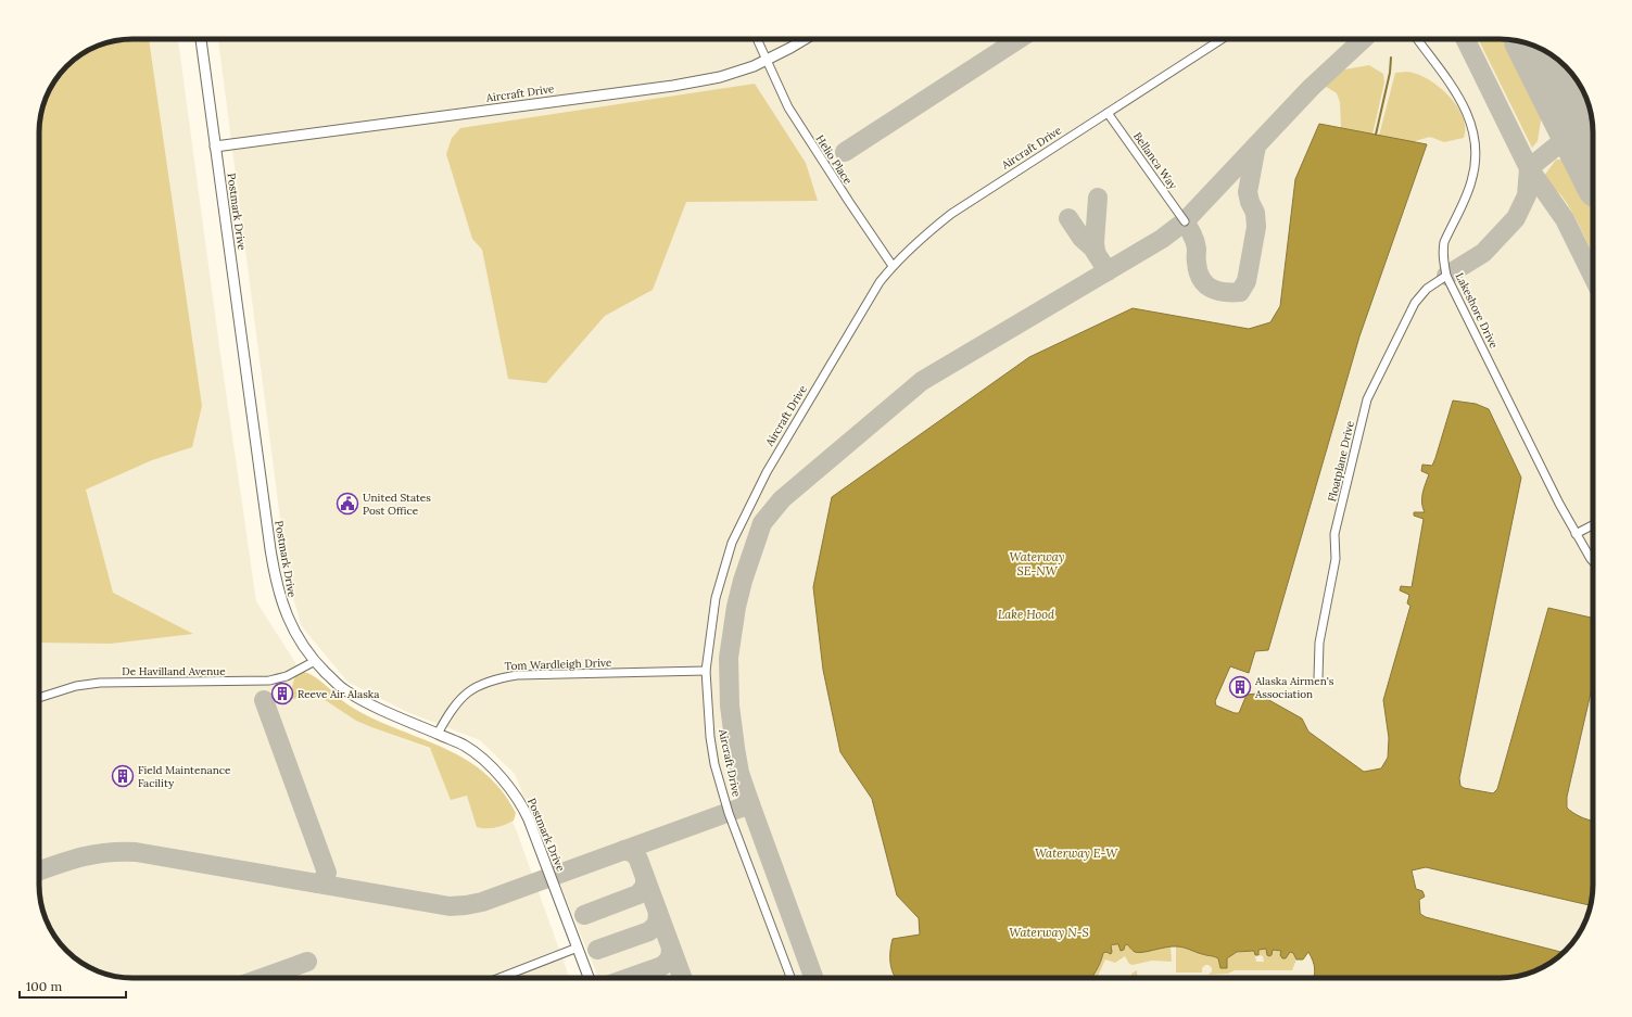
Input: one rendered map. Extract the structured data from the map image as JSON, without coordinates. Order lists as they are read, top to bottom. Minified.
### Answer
{"streets":{"street":["Aircraft Drive","Helio Place","Bellanca Way","Postmark Drive","Lakeshore Drive","Floatplane Drive","Tom Wardleigh Drive","De Havilland Avenue"]},"crossings":[["Aircraft Drive","Helio Place"],["Aircraft Drive","Bellanca Way"],["Aircraft Drive","Postmark Drive"],["Aircraft Drive","Tom Wardleigh Drive"],["Postmark Drive","Tom Wardleigh Drive"],["Postmark Drive","De Havilland Avenue"],["Lakeshore Drive","Floatplane Drive"]],"water":["Waterway SE-NW","Lake Hood","Waterway E-W","Waterway N-S"],"places":{"public building":["United States Post Office"],"building":["Alaska Airmen's Association","Reeve Air Alaska","Field Maintenance Facility"]},"scale_bar":"100 m"}
